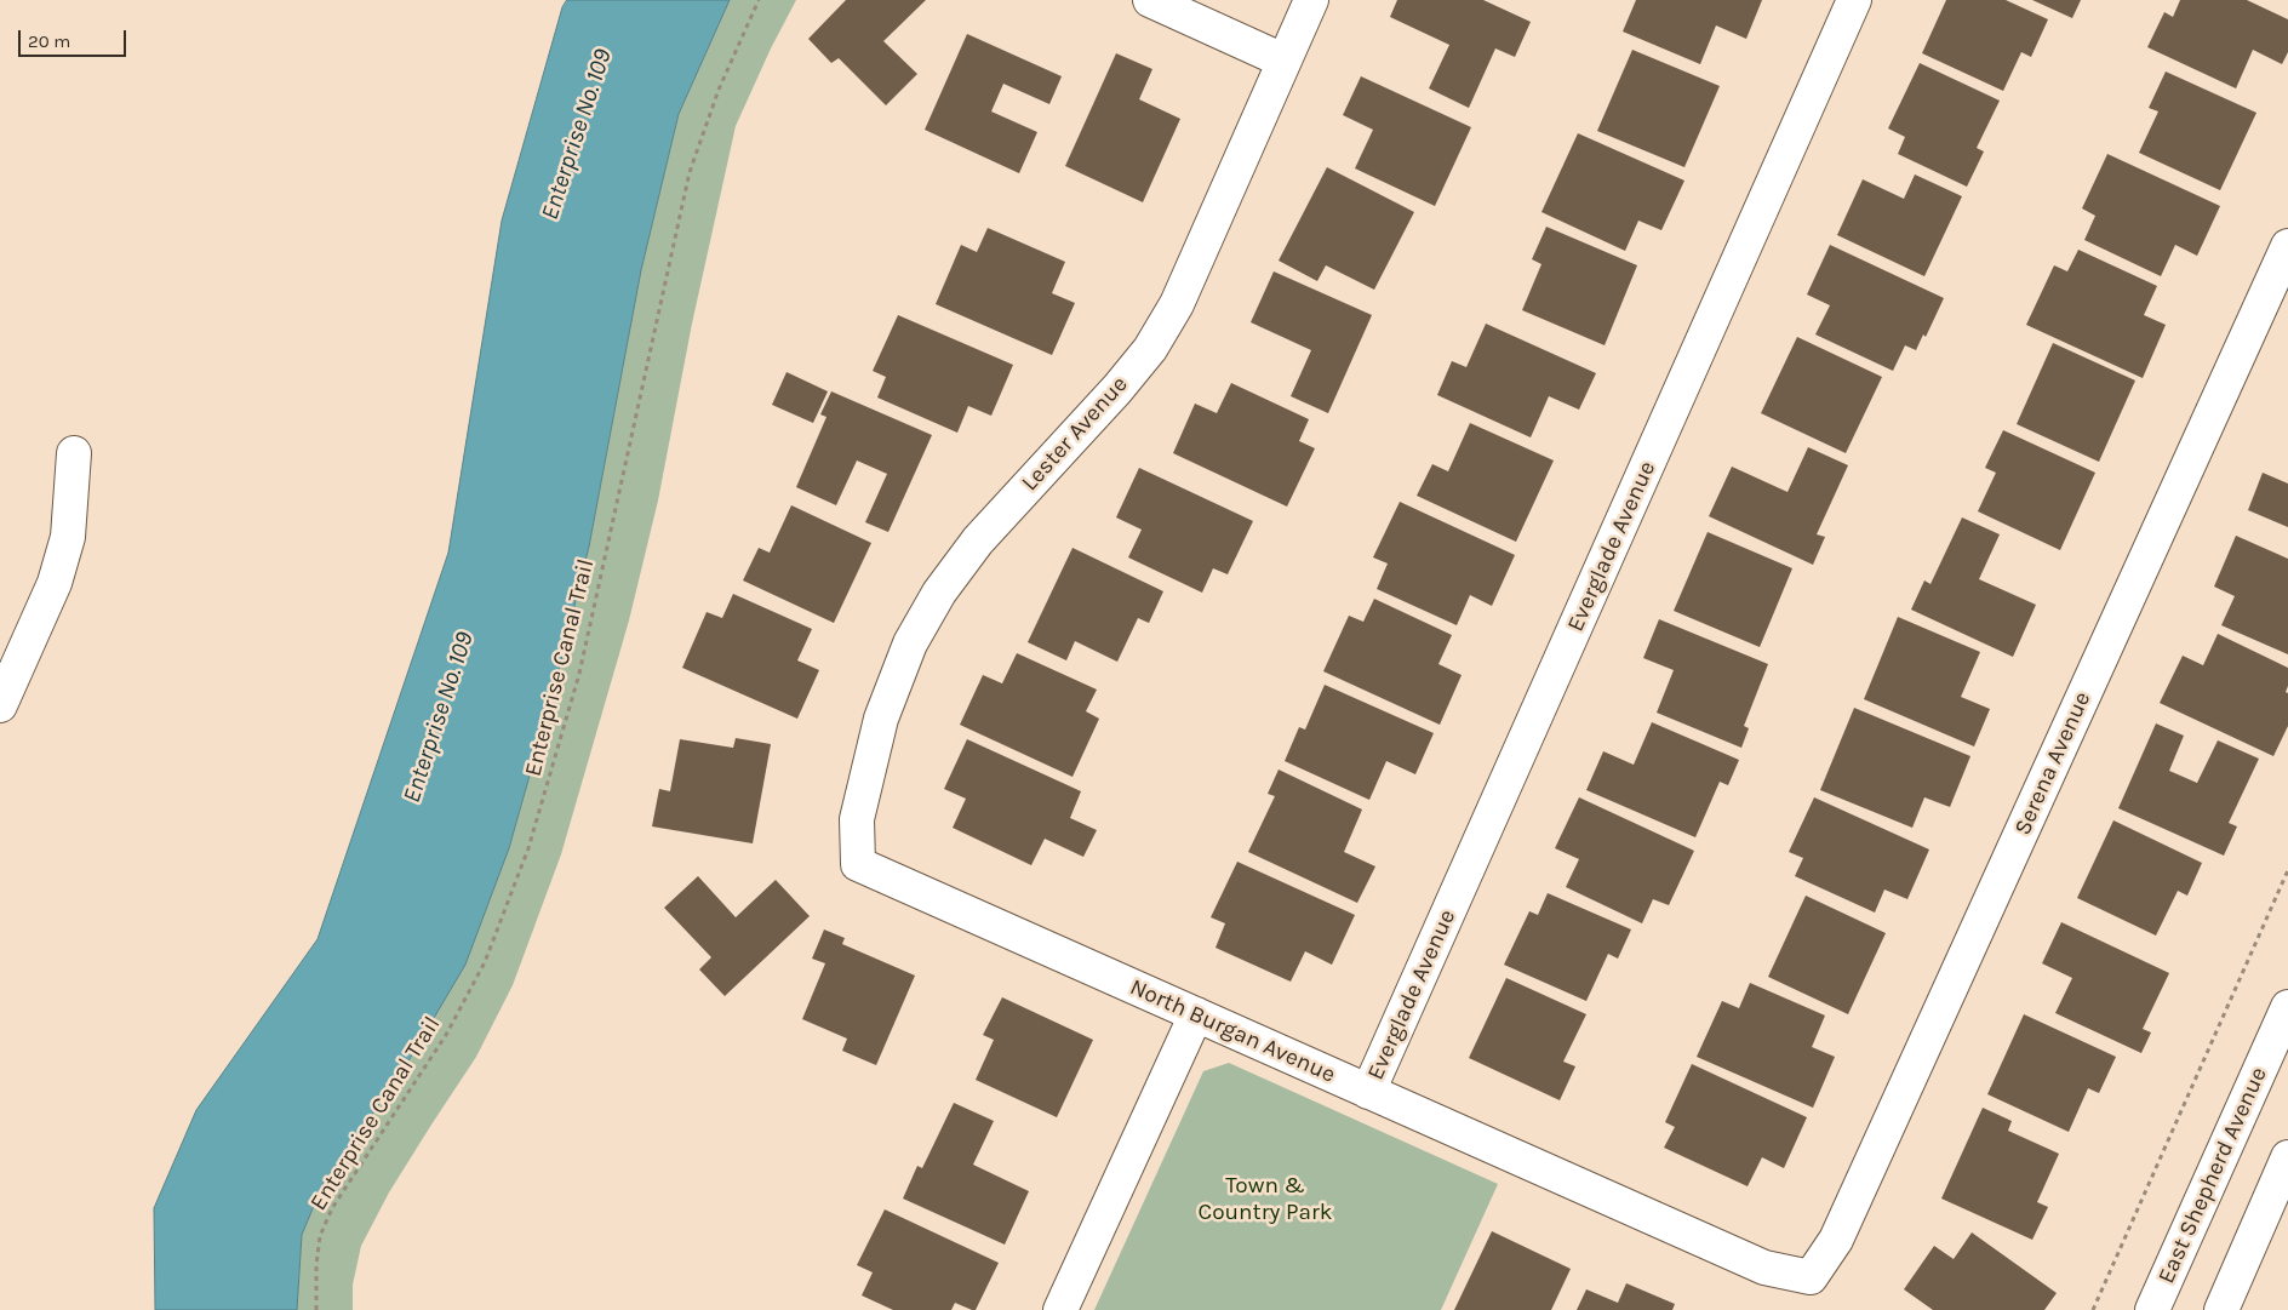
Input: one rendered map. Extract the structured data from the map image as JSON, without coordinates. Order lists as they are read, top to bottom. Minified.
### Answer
{"streets":{"street":["Lester Avenue","Everglade Avenue","Serena Avenue","North Burgan Avenue","East Shepherd Avenue"],"path":["Enterprise Canal Trail"]},"crossings":[["Lester Avenue","North Burgan Avenue"],["Everglade Avenue","North Burgan Avenue"],["Serena Avenue","North Burgan Avenue"]],"water":["Enterprise No. 109"],"parks":["Town & Country Park"],"scale_bar":"20 m"}
